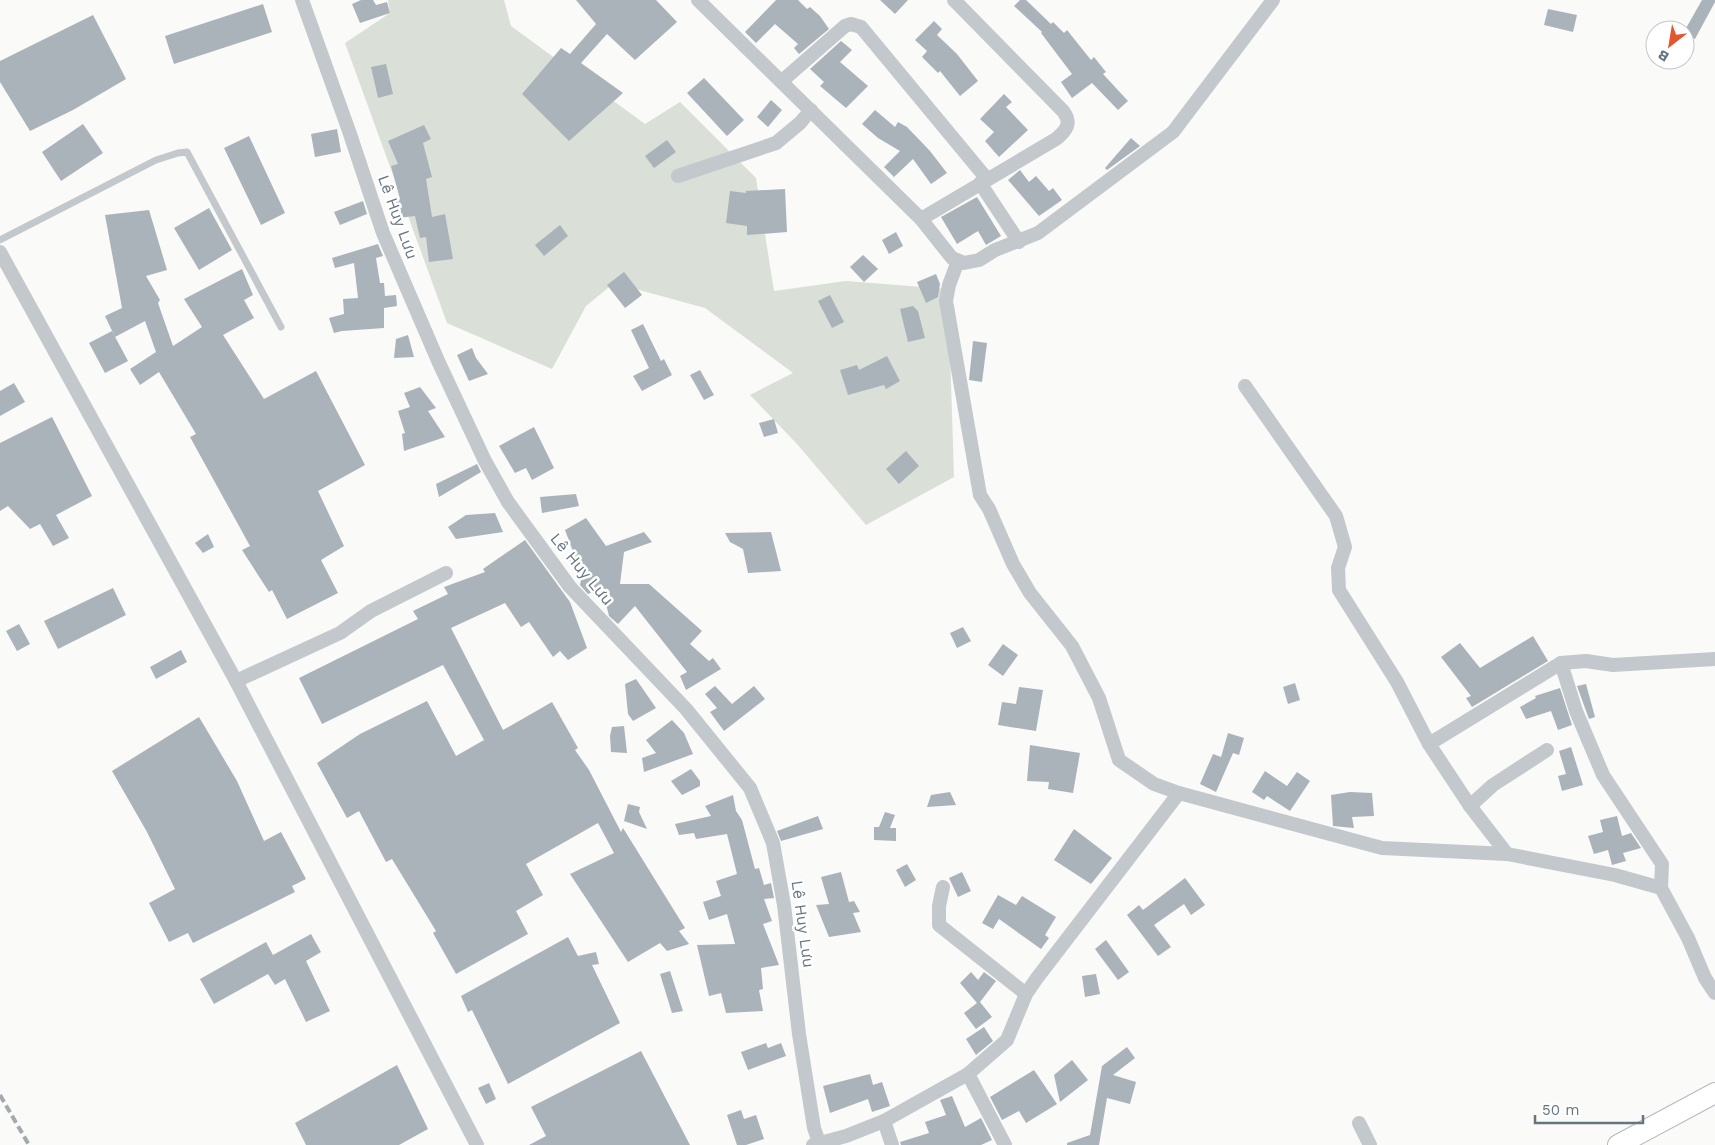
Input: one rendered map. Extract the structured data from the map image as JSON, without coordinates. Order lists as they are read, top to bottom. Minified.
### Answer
{"streets":{"street":["Lê Huy Lưu"]},"scale_bar":"50 m","north":"bottom left"}
